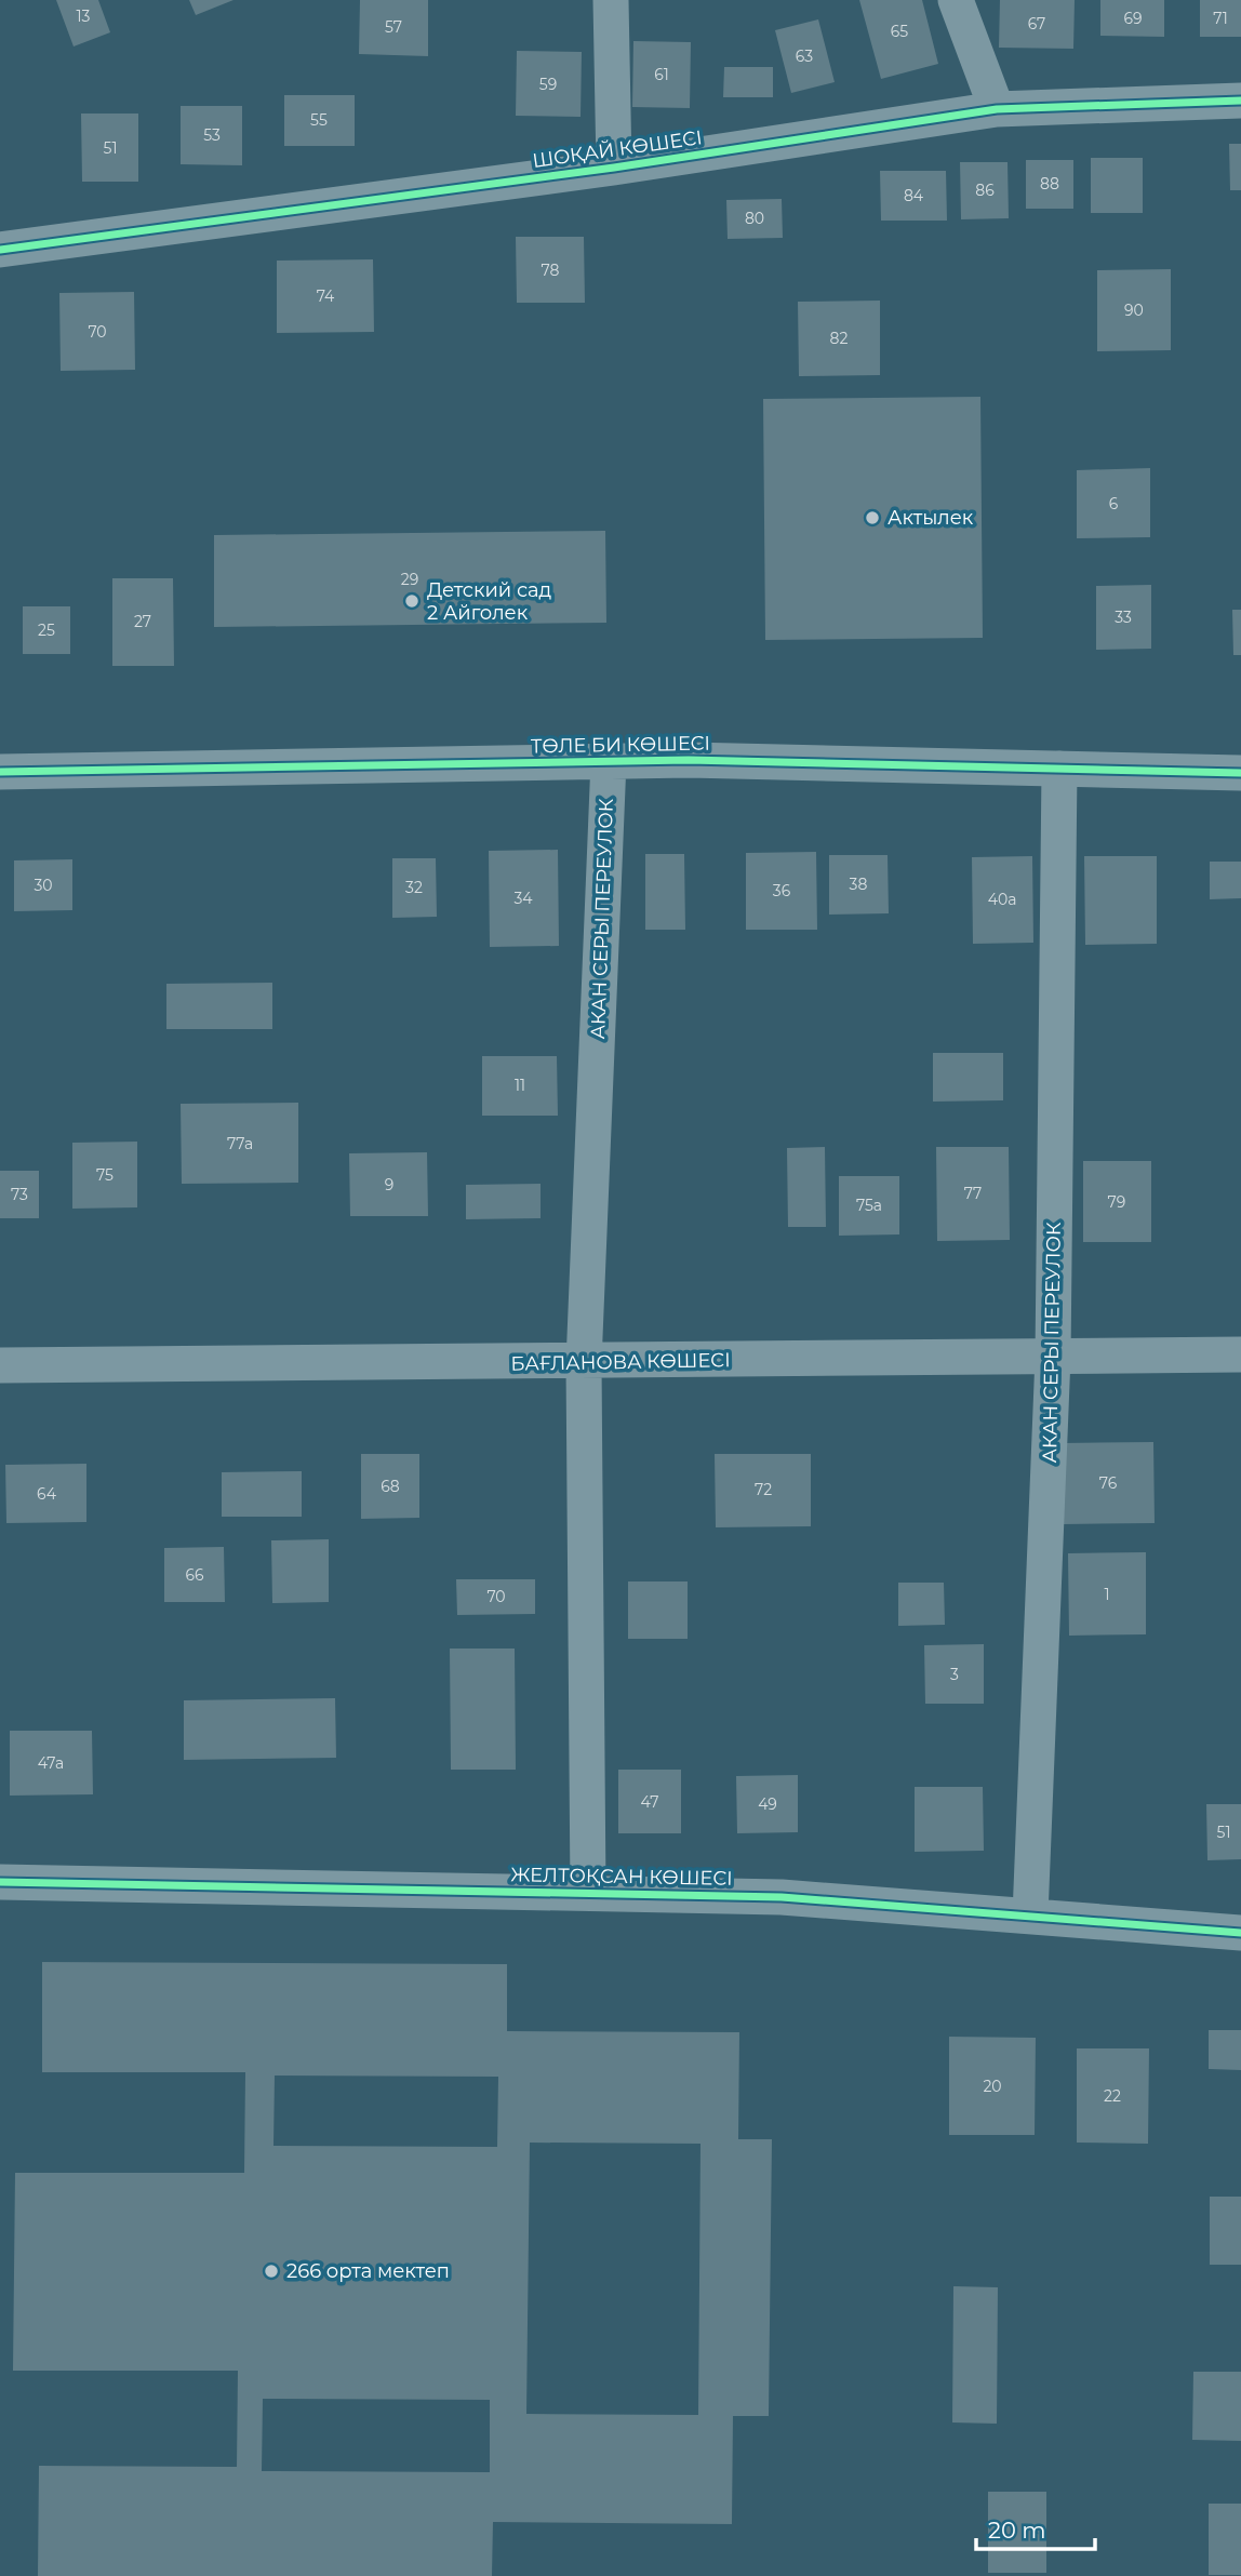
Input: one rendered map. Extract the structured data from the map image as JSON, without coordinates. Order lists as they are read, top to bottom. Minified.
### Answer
{"streets":{"street":["ШОҚАЙ КӨШЕСІ","ТӨЛЕ БИ КӨШЕСІ","АКАН СЕРЫ ПЕРЕУЛОК","БАҒЛАНОВА КӨШЕСІ","ЖЕЛТОҚСАН КӨШЕСІ"]},"crossings":[["ТӨЛЕ БИ КӨШЕСІ","АКАН СЕРЫ ПЕРЕУЛОК"],["АКАН СЕРЫ ПЕРЕУЛОК","БАҒЛАНОВА КӨШЕСІ"],["АКАН СЕРЫ ПЕРЕУЛОК","ЖЕЛТОҚСАН КӨШЕСІ"]],"places":["Актылек","Детский сад 2 Айголек","266 орта мектеп"],"house_numbers":["13","69","71","67","57","65","63","61","59","55","53","51","88","86","84","80","78","74","90","70","82","6","29","33","27","25","38","30","32","36","34","40а","11","77а","75","9","77","73","79","75а","76","68","72","64","66","1","70","3","47а","47","49","51","20","22"],"scale_bar":"20 m"}
